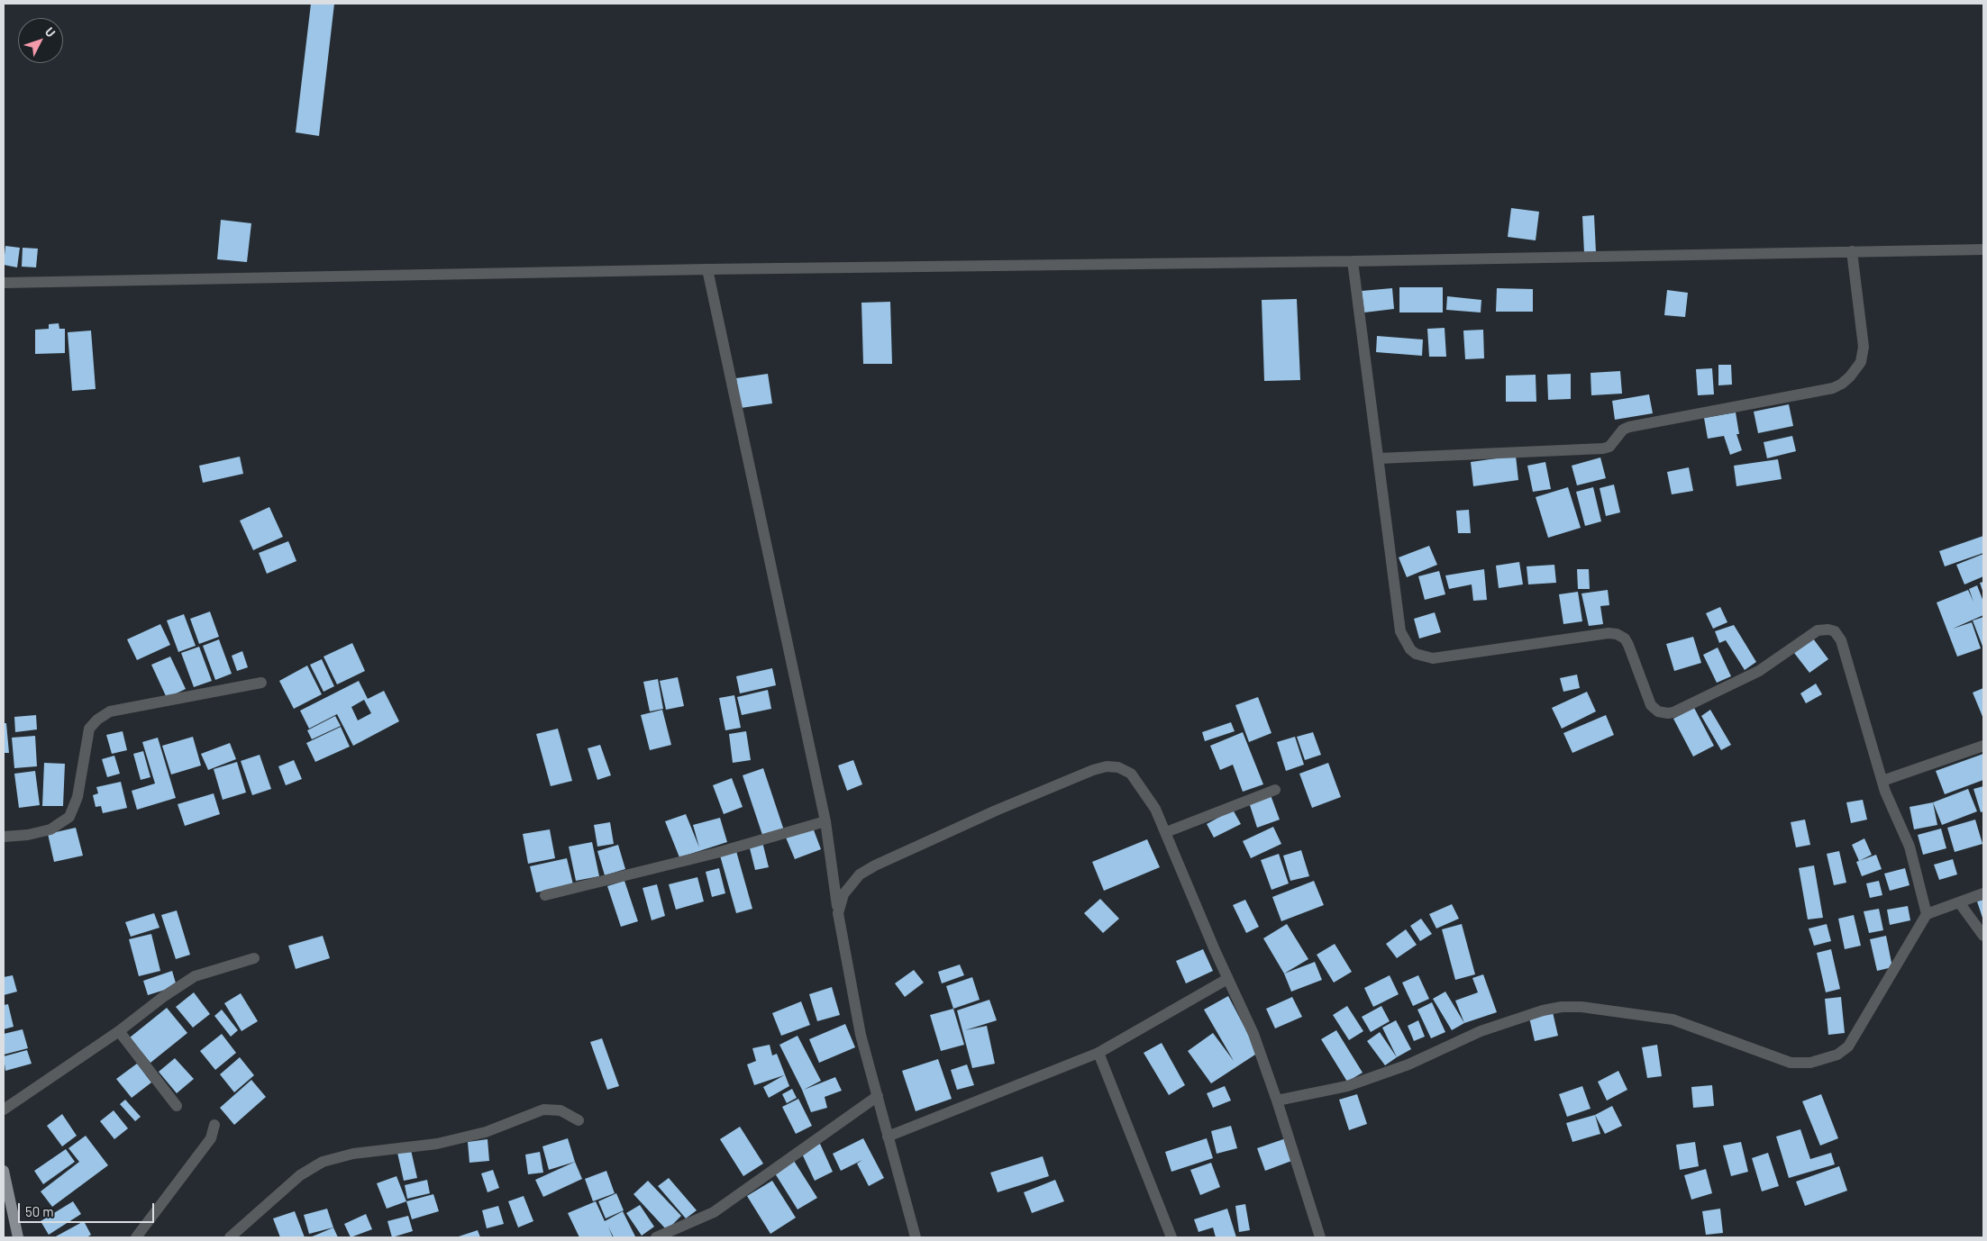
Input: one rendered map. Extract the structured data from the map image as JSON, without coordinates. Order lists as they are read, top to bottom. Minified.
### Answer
{"scale_bar":"50 m","north":"top right"}
